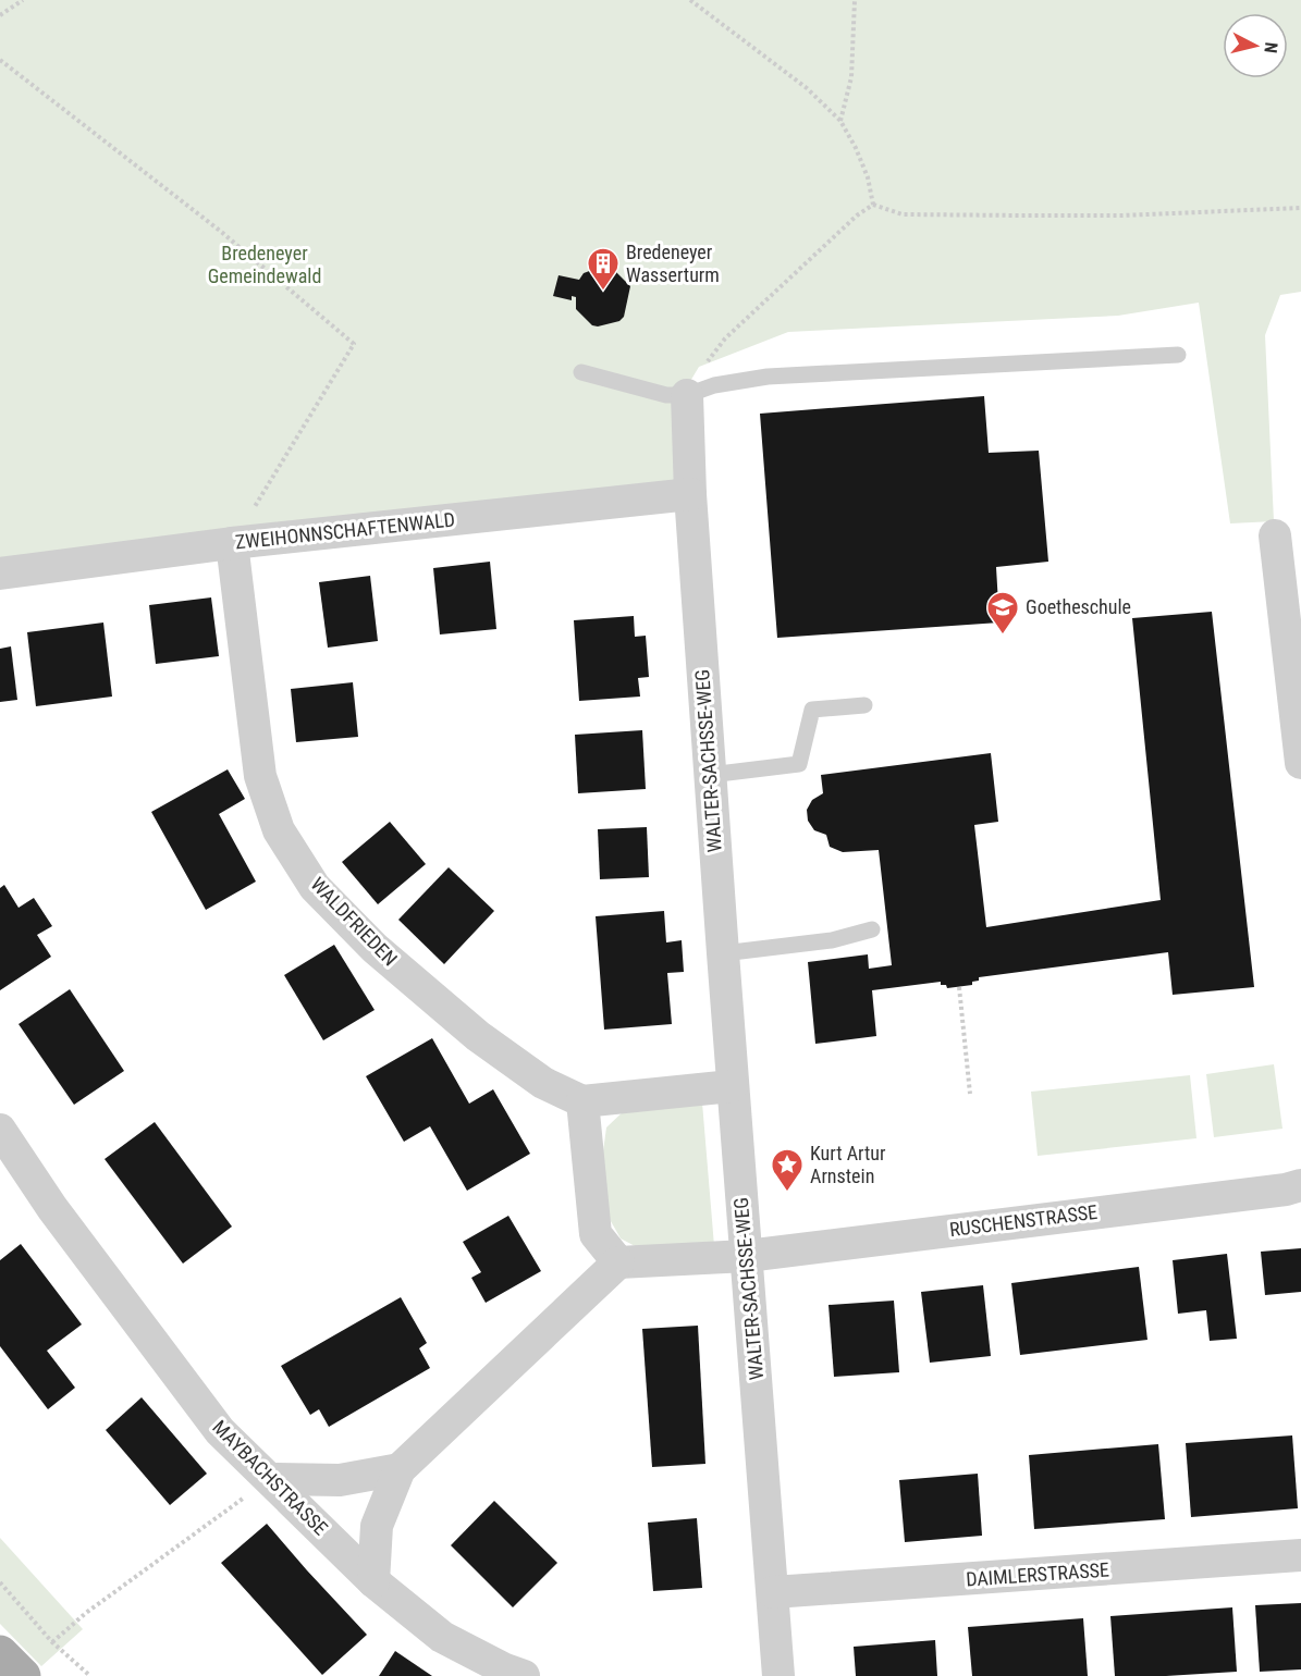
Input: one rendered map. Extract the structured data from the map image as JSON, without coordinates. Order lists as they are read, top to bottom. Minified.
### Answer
{"streets":{"street":["ZWEIHONNSCHAFTENWALD","WALTER-SACHSSE-WEG","WALDFRIEDEN","RUSCHENSTRASSE","MAYBACHSTRASSE","DAIMLERSTRASSE"]},"crossings":[["ZWEIHONNSCHAFTENWALD","WALTER-SACHSSE-WEG"],["ZWEIHONNSCHAFTENWALD","WALDFRIEDEN"],["WALTER-SACHSSE-WEG","RUSCHENSTRASSE"],["WALTER-SACHSSE-WEG","DAIMLERSTRASSE"]],"parks":["Bredeneyer Gemeindewald"],"places":{"building":["Bredeneyer Wasserturm"],"school or university":["Goetheschule"],"place":["Kurt Artur Arnstein"]},"north":"right"}
